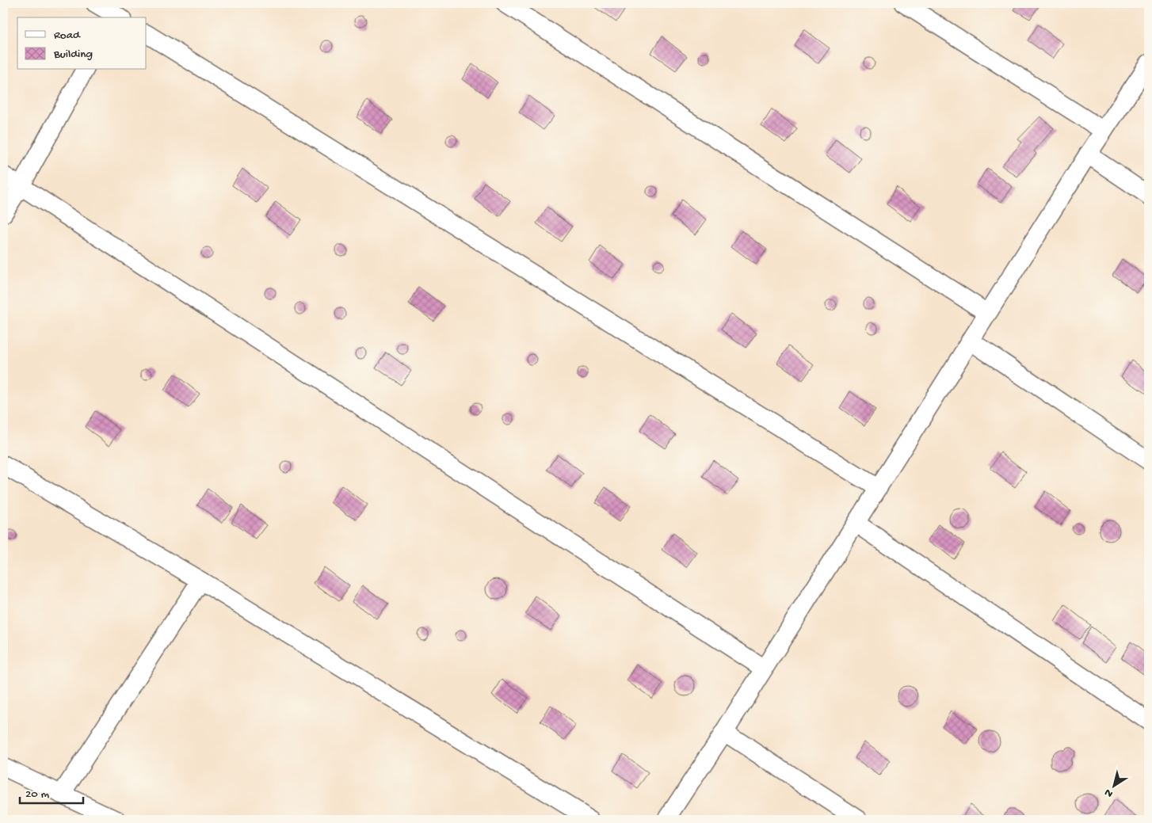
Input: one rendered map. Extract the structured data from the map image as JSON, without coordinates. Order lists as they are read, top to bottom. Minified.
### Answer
{"legend":["Road","Building"],"scale_bar":"20 m","north":"bottom left"}
